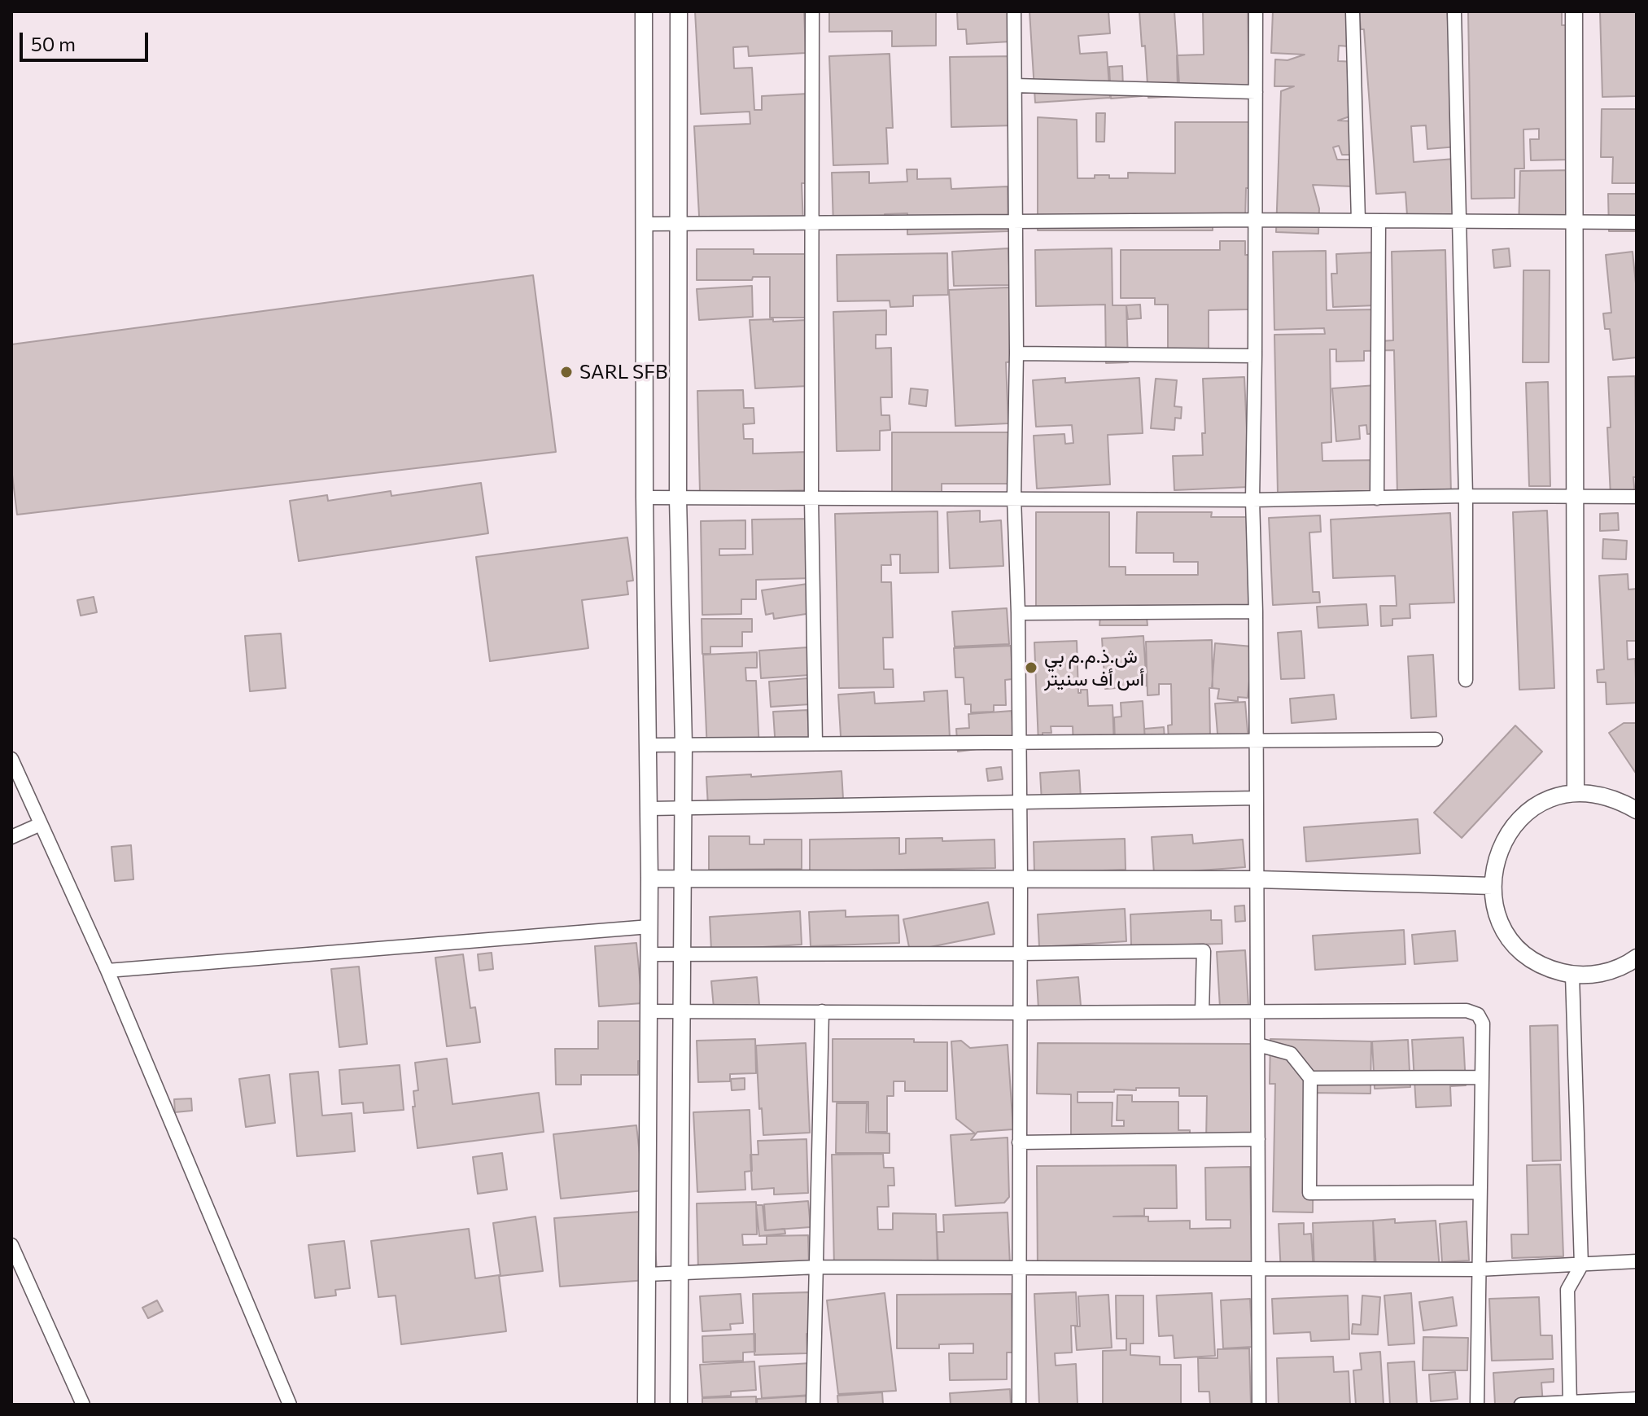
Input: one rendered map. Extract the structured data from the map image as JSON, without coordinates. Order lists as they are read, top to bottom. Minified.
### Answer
{"places":["SARL SFB","ش.ذ.م.م بي أس أف سنيتر"],"scale_bar":"50 m"}
